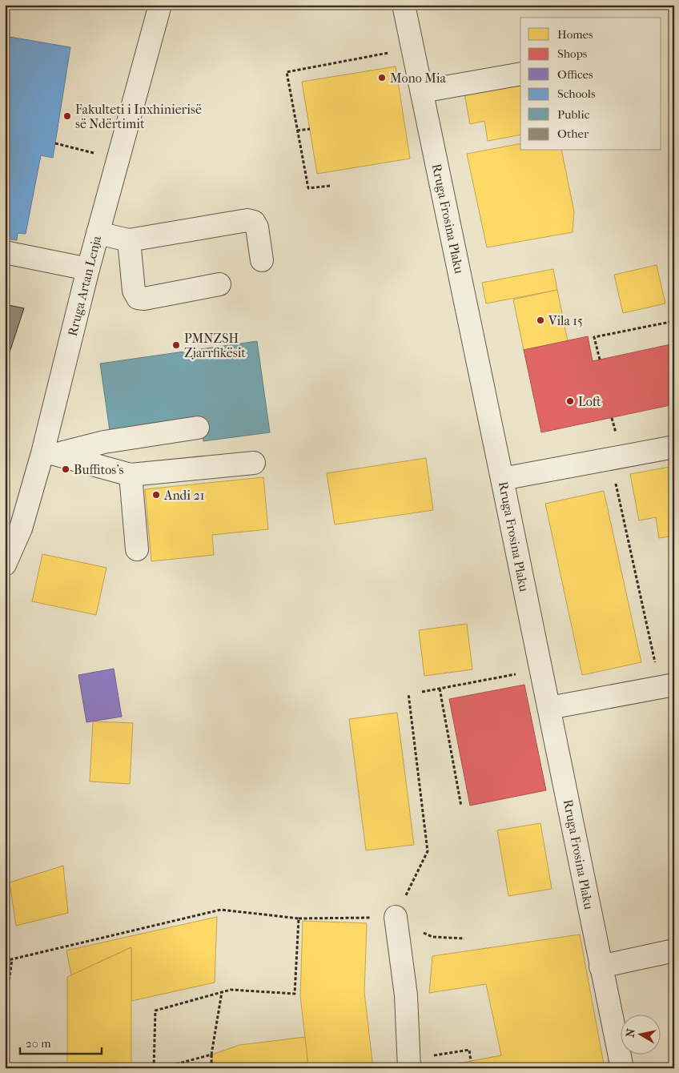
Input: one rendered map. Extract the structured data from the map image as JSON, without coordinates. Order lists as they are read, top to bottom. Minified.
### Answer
{"streets":{"street":["Rruga Frosina Plaku","Rruga Artan Lenja"]},"places":["Mono Mia","Fakulteti i Inxhinierisë së Ndërtimit","Vila 15","PMNZSH Zjarrfikësit","Loft","Buffitos's","Andi 21"],"legend":["Homes","Shops","Offices","Schools","Public","Other"],"scale_bar":"20 m","north":"left"}
